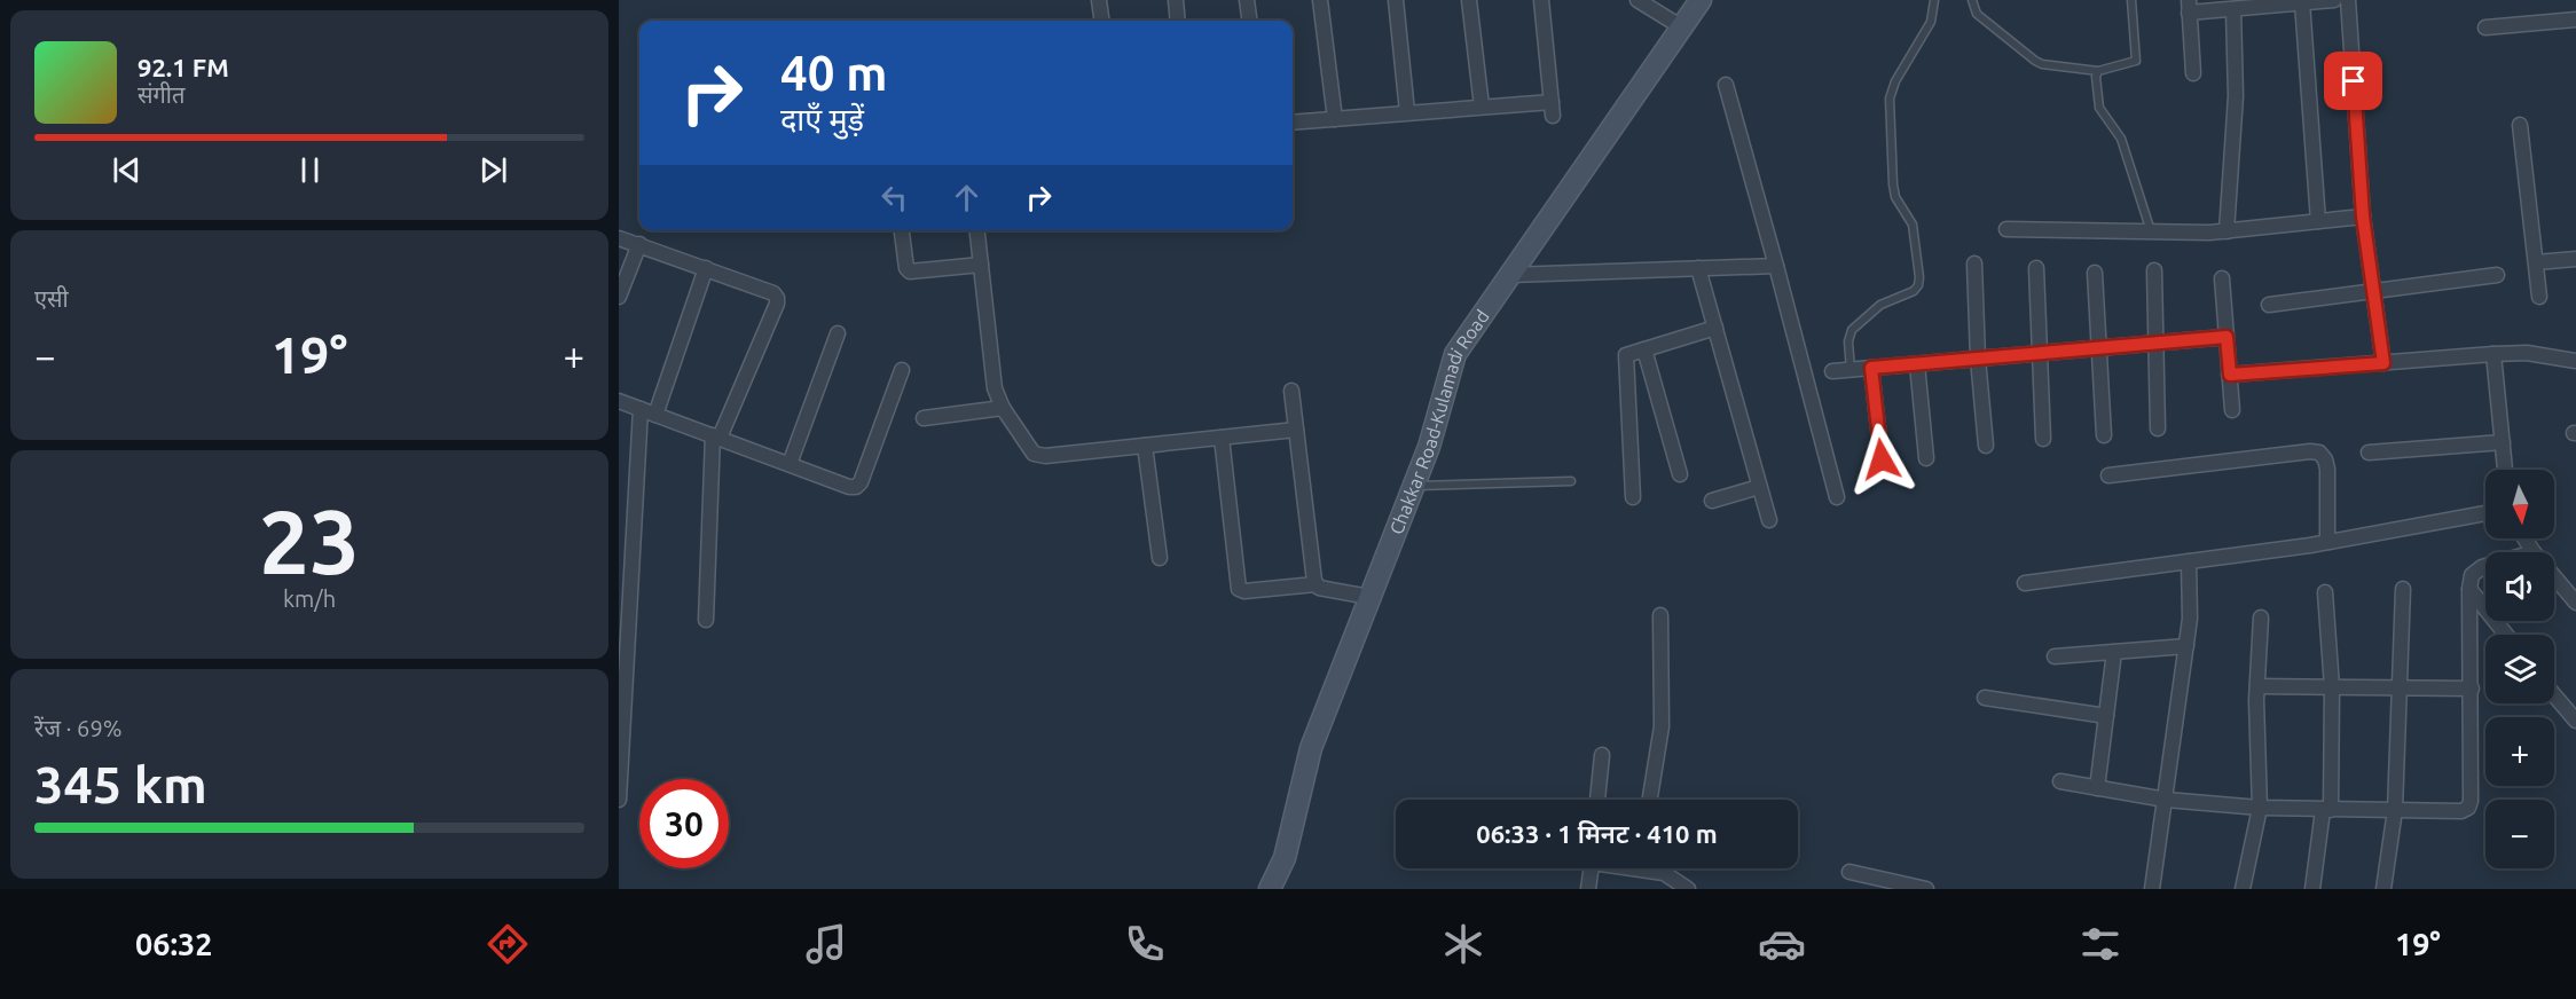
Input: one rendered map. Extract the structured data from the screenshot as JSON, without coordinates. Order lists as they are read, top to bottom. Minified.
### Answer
{"streets":{"street":["Chakkar Road-Kulamadi Road"]},"north":"bottom","page":{"turn":["40 m","दाएँ मुड़ें"],"song":["92.1 FM","संगीत"],"tile":["एसी",["23","km/h"],["रेंज · 69%","345 km"]],"heat":["−","19°","+"],"map_buttons":["+","−"],"limit":"30","trip":"06:33 · 1 मिनट · 410 m","tabs":["06:32","19°"]}}
